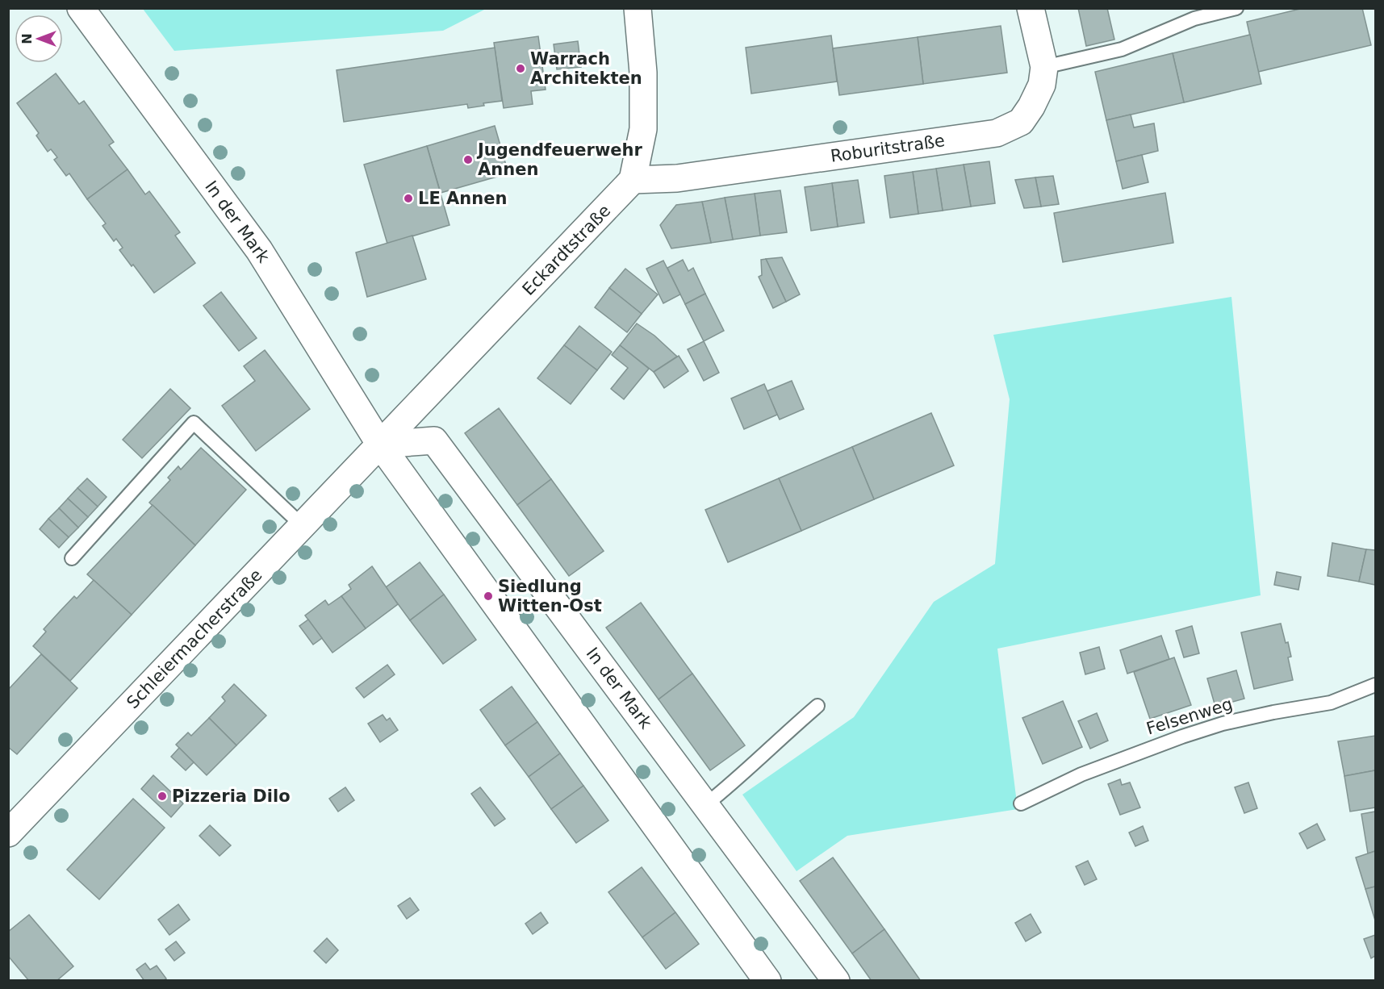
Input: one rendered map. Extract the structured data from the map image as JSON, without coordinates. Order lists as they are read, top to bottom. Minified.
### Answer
{"streets":{"street":["Roburitstraße","In der Mark","Eckardtstraße","Schleiermacherstraße"],"lane":["Felsenweg"]},"crossings":[["Roburitstraße","Eckardtstraße"],["In der Mark","Eckardtstraße"],["In der Mark","Schleiermacherstraße"],["Eckardtstraße","Schleiermacherstraße"]],"places":["Warrach Architekten","Jugendfeuerwehr Annen","LE Annen","Siedlung Witten-Ost","Pizzeria Dilo"],"north":"left"}
